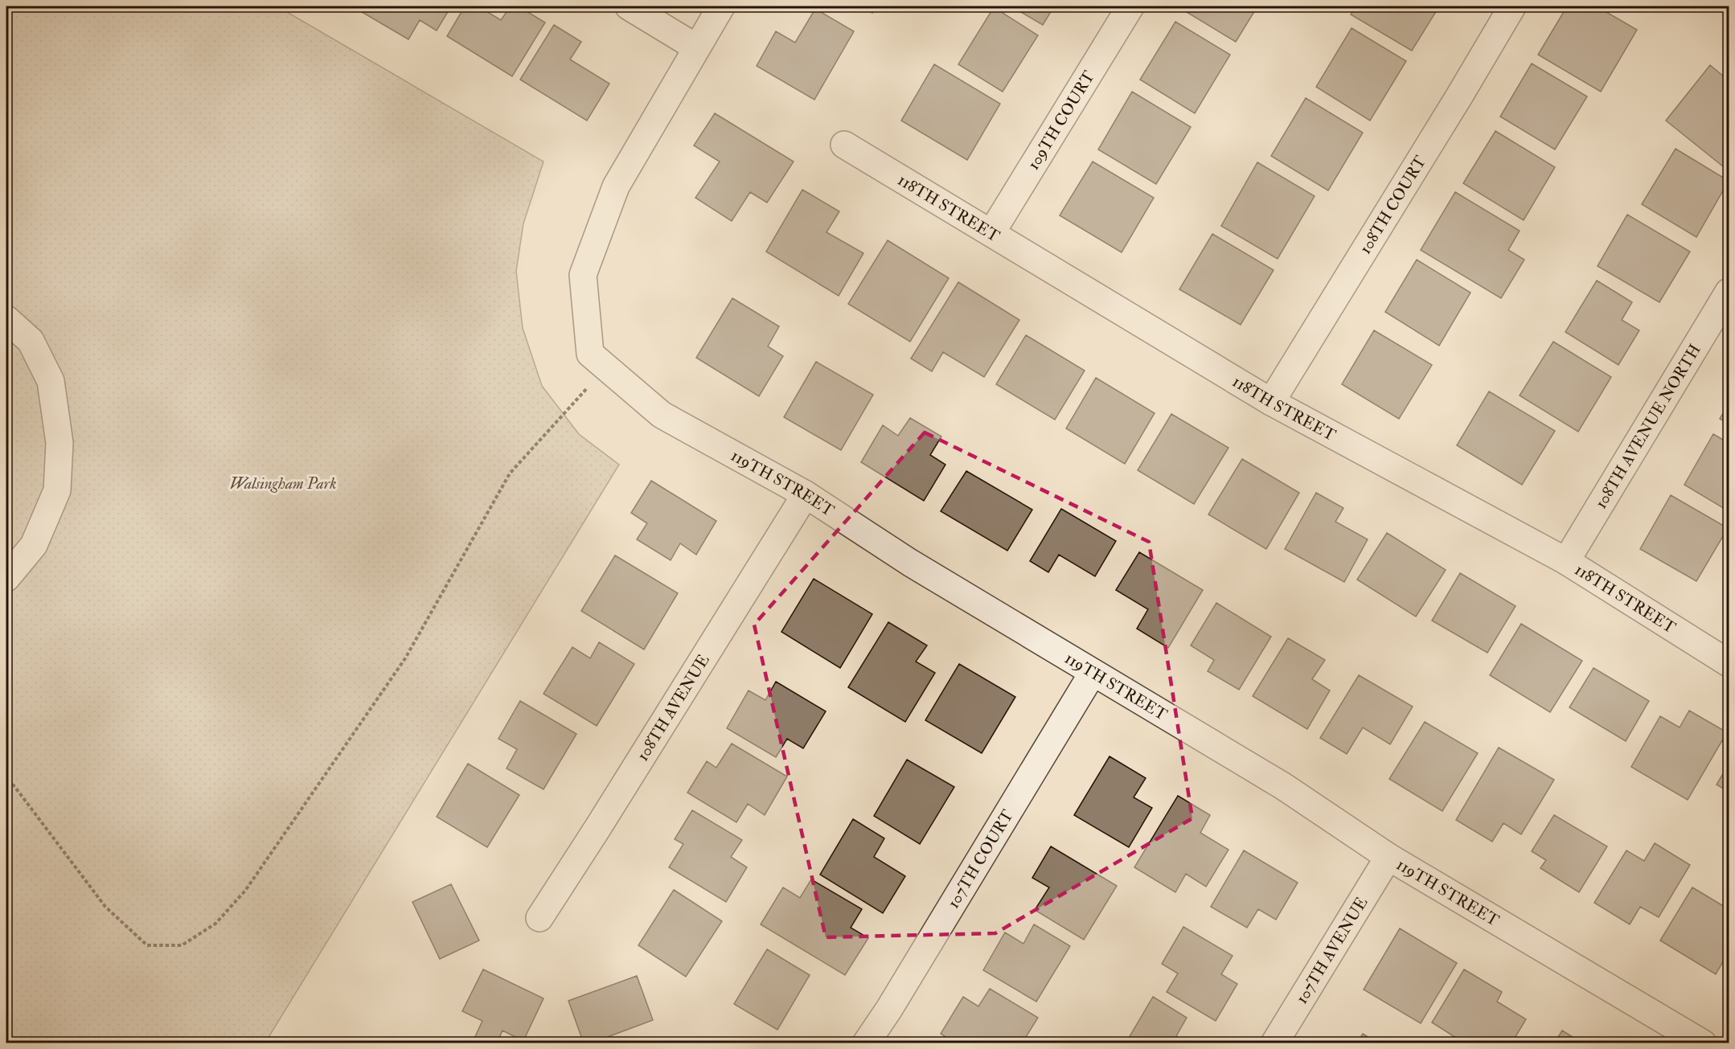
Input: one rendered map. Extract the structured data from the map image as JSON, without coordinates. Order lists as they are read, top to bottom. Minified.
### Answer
{"streets":{"street":["109TH COURT","108TH COURT","118TH STREET","108TH AVENUE NORTH","119TH STREET","108TH AVENUE","107TH COURT","107TH AVENUE"]},"crossings":[["109TH COURT","118TH STREET"],["108TH COURT","118TH STREET"],["118TH STREET","108TH AVENUE NORTH"],["119TH STREET","108TH AVENUE"],["119TH STREET","107TH COURT"],["119TH STREET","107TH AVENUE"]],"parks":["Walsingham Park"]}
